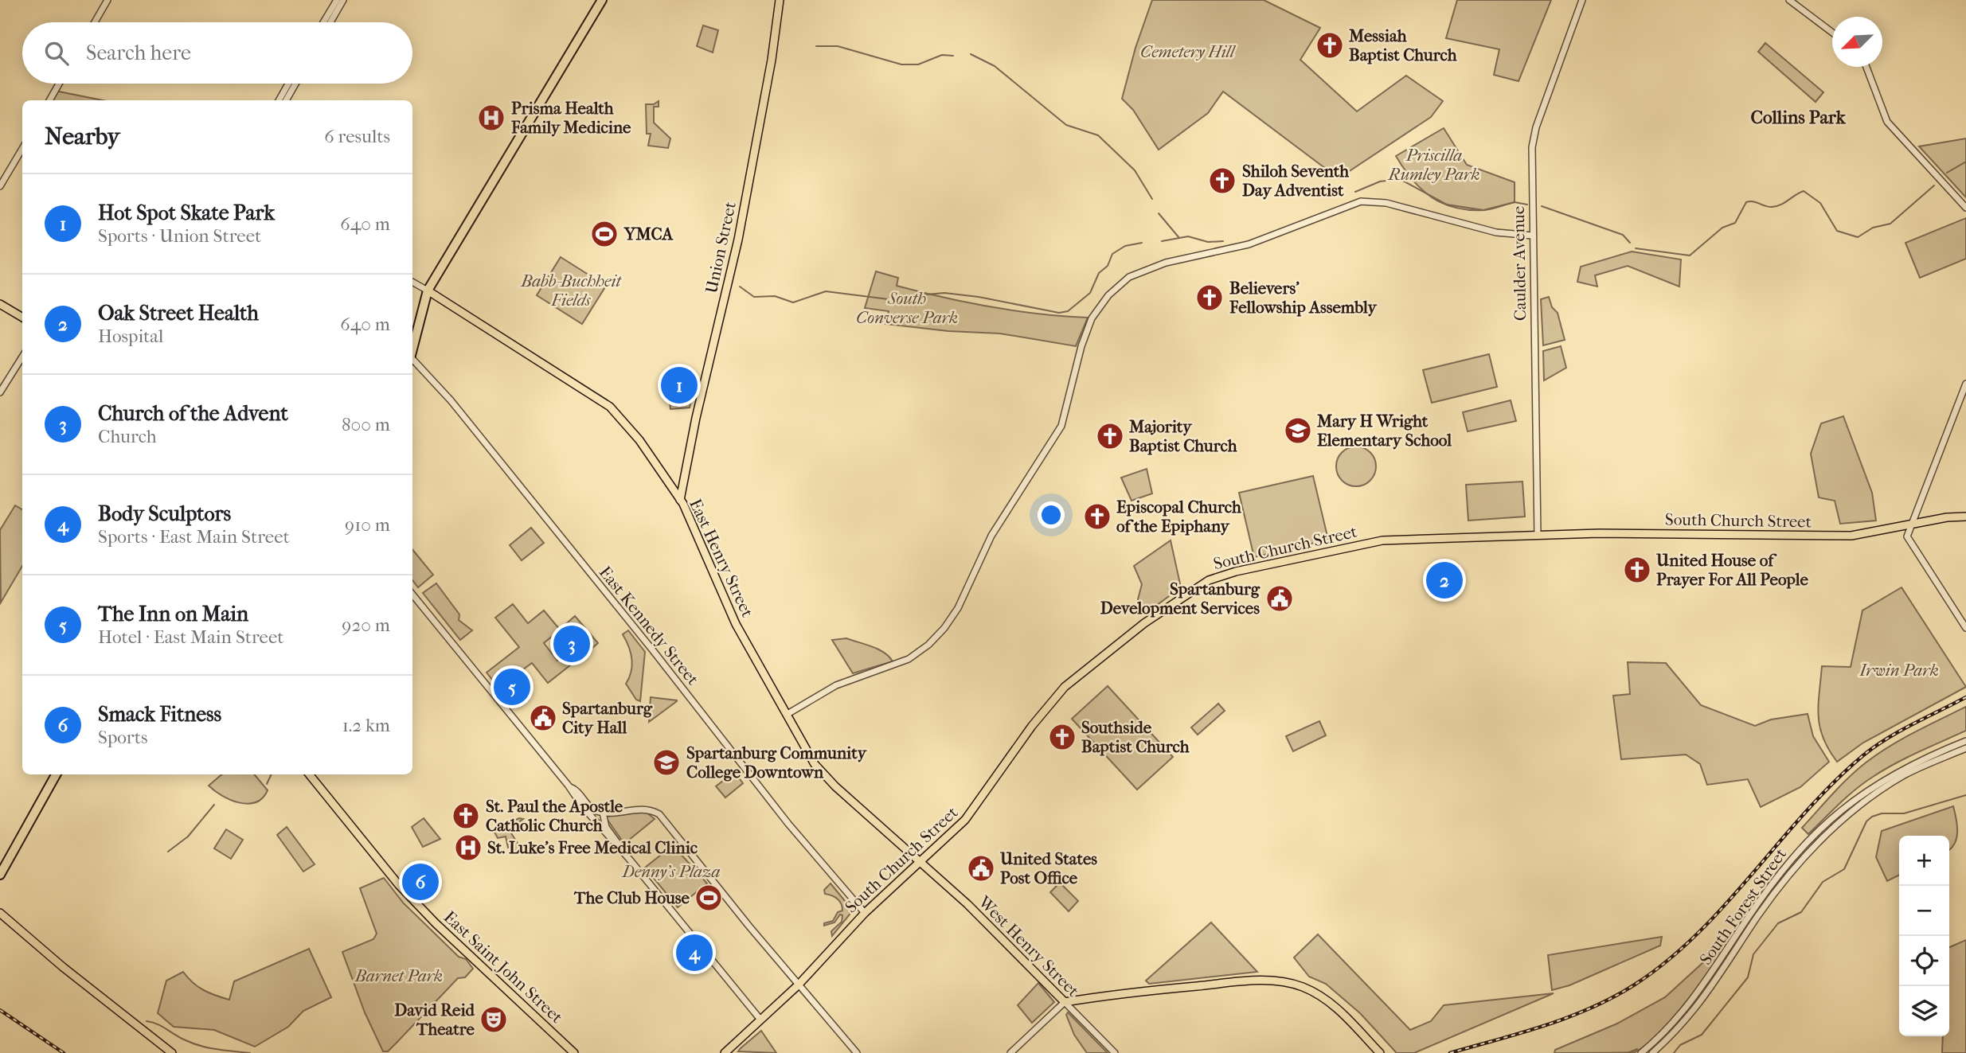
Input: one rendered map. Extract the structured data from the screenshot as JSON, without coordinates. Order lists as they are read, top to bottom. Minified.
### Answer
{"streets":{"main road":["Union Street","South Church Street","East Henry Street","West Henry Street","East Saint John Street"],"street":["Caulder Avenue","East Kennedy Street","South Forest Street"]},"crossings":[["Union Street","East Henry Street"],["Caulder Avenue","South Church Street"],["South Church Street","East Henry Street"],["South Church Street","East Kennedy Street"],["South Church Street","West Henry Street"],["East Henry Street","West Henry Street"]],"districts":["Collins Park"],"parks":["Cemetery Hill","Priscilla Rumley Park","Babb-Buchheit Fields","South Converse Park","Irwin Park","Denny's Plaza","Barnet Park"],"places":{"church":["Messiah Baptist Church","Shiloh Seventh Day Adventist","Believers' Fellowship Assembly","Majority Baptist Church","Episcopal Church of the Epiphany","United House of Prayer For All People","Southside Baptist Church","St. Paul the Apostle Catholic Church"],"hospital":["Prisma Health Family Medicine","St. Luke's Free Medical Clinic"],"sports":["YMCA","The Club House"],"school or university":["Mary H Wright Elementary School","Spartanburg Community College Downtown"],"public building":["Spartanburg Development Services","Spartanburg City Hall","United States Post Office"],"theatre":["David Reid Theatre"]},"north":"bottom left","page":{"search":"Search here","heading":["Nearby","6 results"],"list":[{"mark":"1","name":"Hot Spot Skate Park","note":"Sports · Union Street","value":"640 m"},{"mark":"2","name":"Oak Street Health","note":"Hospital","value":"640 m"},{"mark":"3","name":"Church of the Advent","note":"Church","value":"800 m"},{"mark":"4","name":"Body Sculptors","note":"Sports · East Main Street","value":"910 m"},{"mark":"5","name":"The Inn on Main","note":"Hotel · East Main Street","value":"920 m"},{"mark":"6","name":"Smack Fitness","note":"Sports","value":"1.2 km"}],"pins":["1","2","3","5","6","4"],"map_buttons":["+","−"]}}
